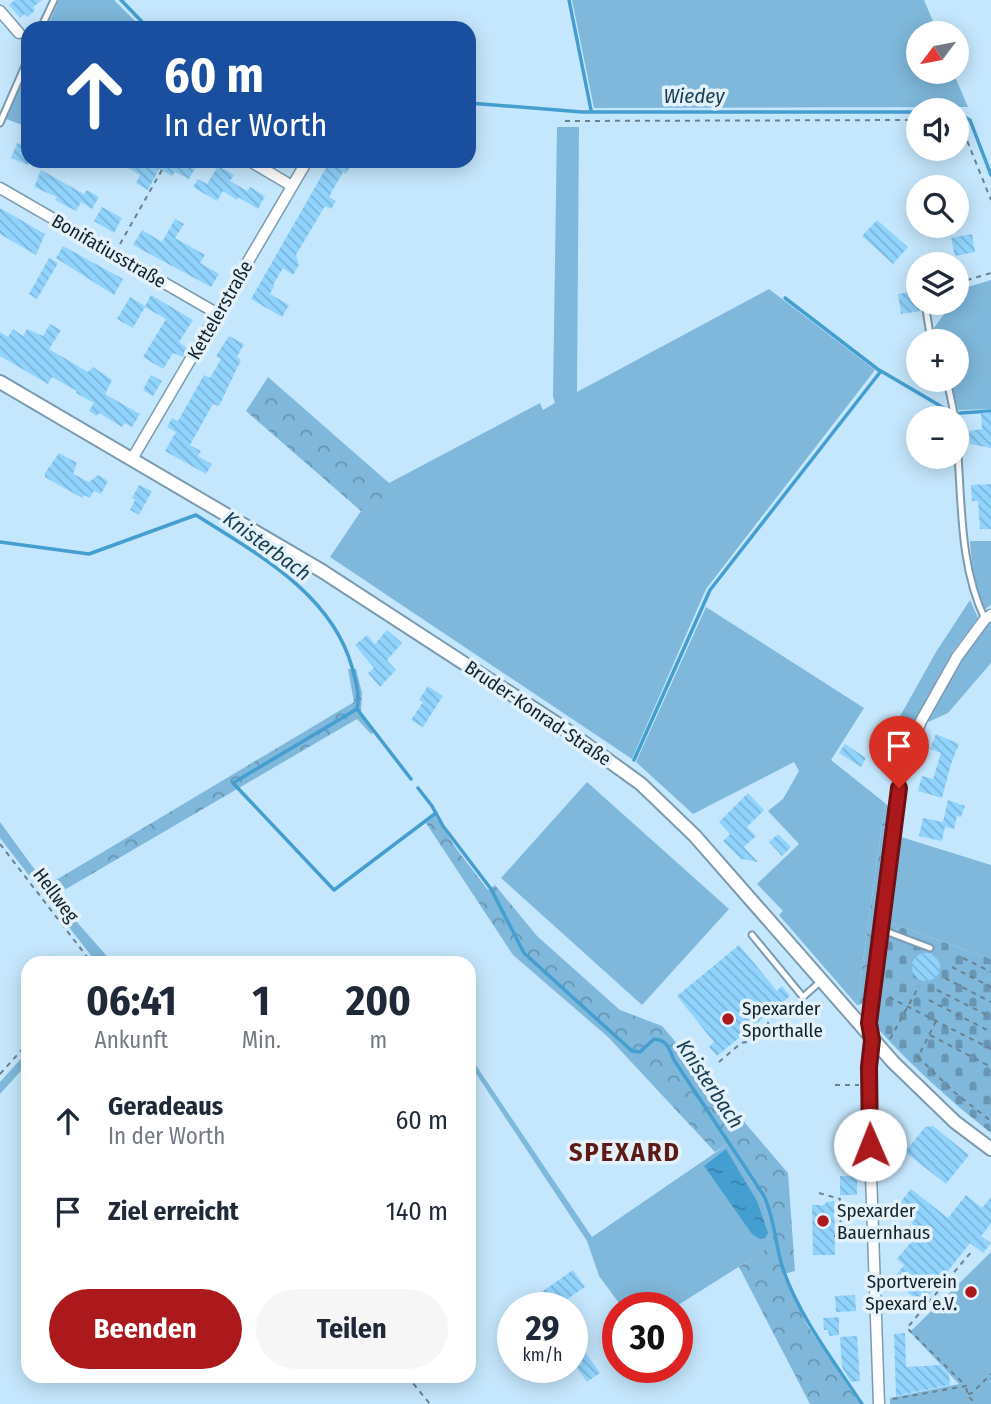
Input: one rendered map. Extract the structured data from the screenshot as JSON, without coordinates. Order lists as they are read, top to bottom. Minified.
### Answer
{"streets":{"street":["Bonifatiusstraße","Kettelerstraße","Bruder-Konrad-Straße"],"path":["Hellweg"]},"crossings":[["Bonifatiusstraße","Kettelerstraße"],["Kettelerstraße","Bruder-Konrad-Straße"]],"districts":["SPEXARD"],"water":["Wiedey","Knisterbach"],"places":["Spexarder Sporthalle","Spexarder Bauernhaus","Sportverein Spexard e.V."],"north":"bottom left","page":{"map_buttons":["+","−"],"turn":["60 m","In der Worth"],"eta":["06:41","Ankunft","1","Min.","200","m"],"list":[{"name":"Geradeaus","note":"In der Worth","value":"60 m"},{"name":"Ziel erreicht","value":"140 m"}],"buttons":["Beenden","Teilen"],"speed":"29 km/h","limit":"30"}}
